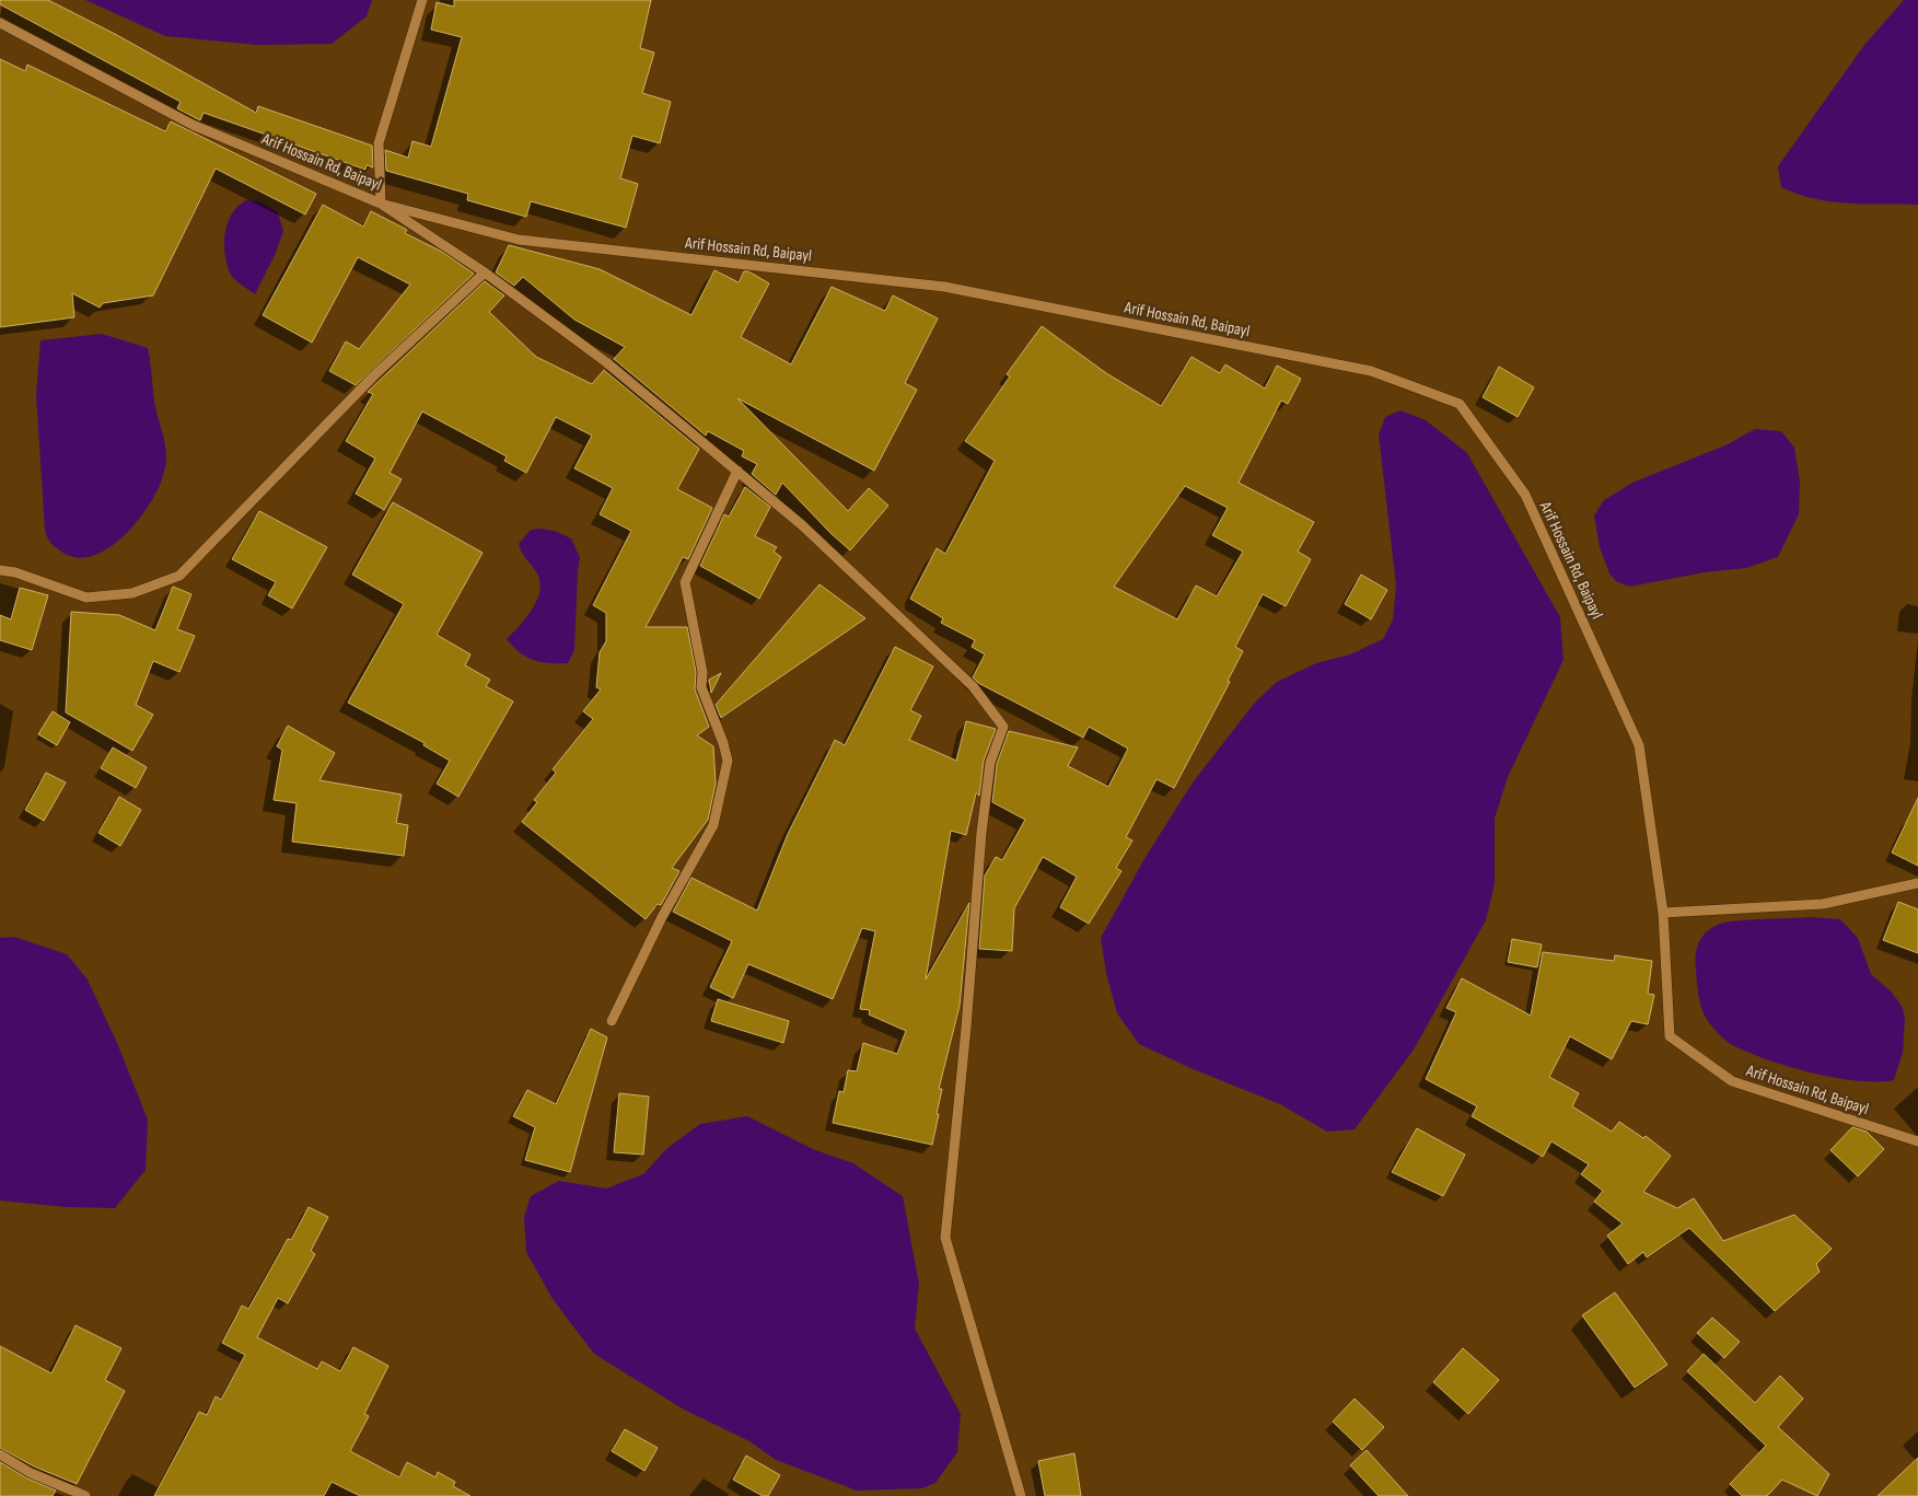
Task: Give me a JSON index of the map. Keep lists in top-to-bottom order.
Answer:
{
  "streets": {
    "street": ["Arif Hossain Rd, Baipayl"]
  }
}
